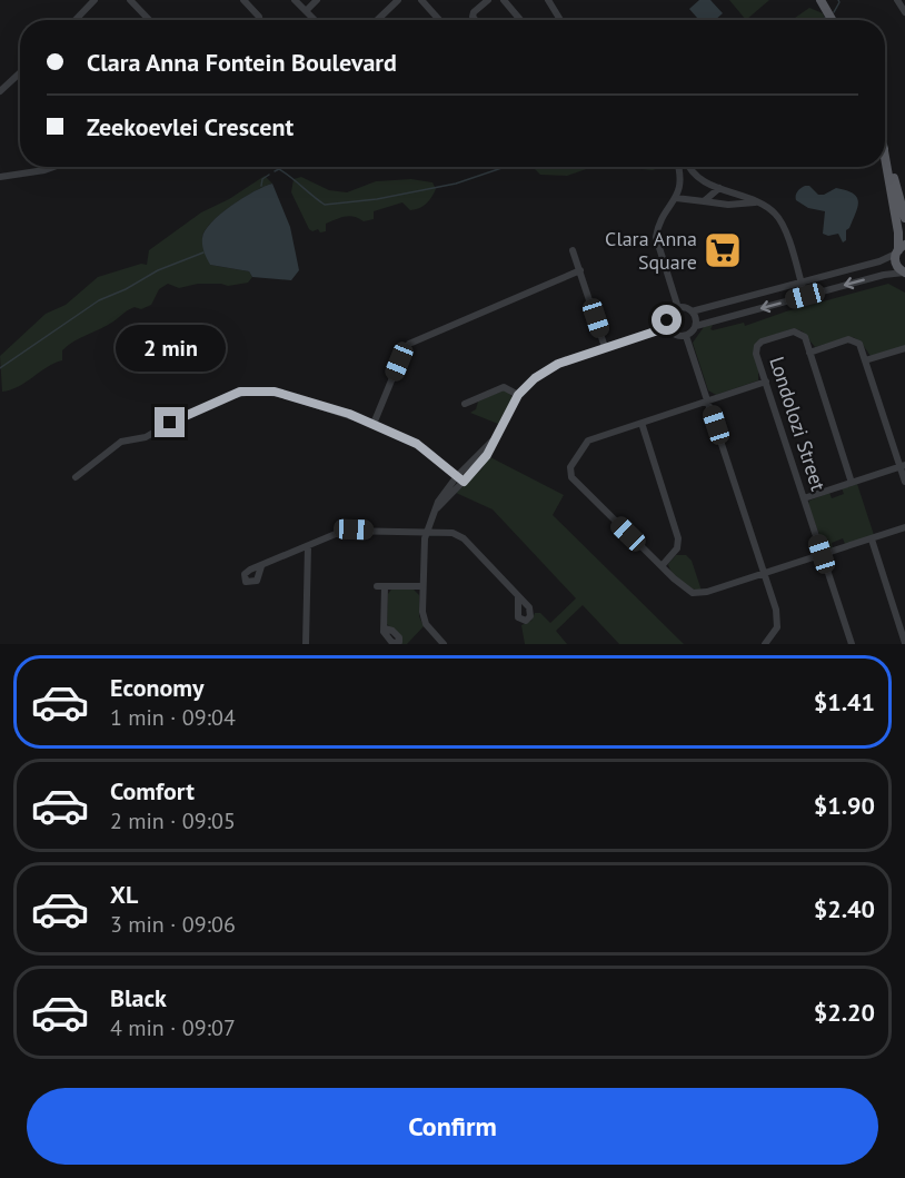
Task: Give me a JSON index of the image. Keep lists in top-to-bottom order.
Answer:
{
  "streets": {
    "street": ["Londolozi Street"]
  },
  "places": {
    "supermarket": ["Clara Anna Square"]
  },
  "page": {
    "banner": ["Clara Anna Fontein Boulevard", "Zeekoevlei Crescent"],
    "bubble": "2 min",
    "list": [
      {
        "name": "Economy",
        "note": "1 min · 09:04",
        "value": "$1.41"
      },
      {
        "name": "Comfort",
        "note": "2 min · 09:05",
        "value": "$1.90"
      },
      {
        "name": "XL",
        "note": "3 min · 09:06",
        "value": "$2.40"
      },
      {
        "name": "Black",
        "note": "4 min · 09:07",
        "value": "$2.20"
      }
    ],
    "buttons": "Confirm"
  }
}
